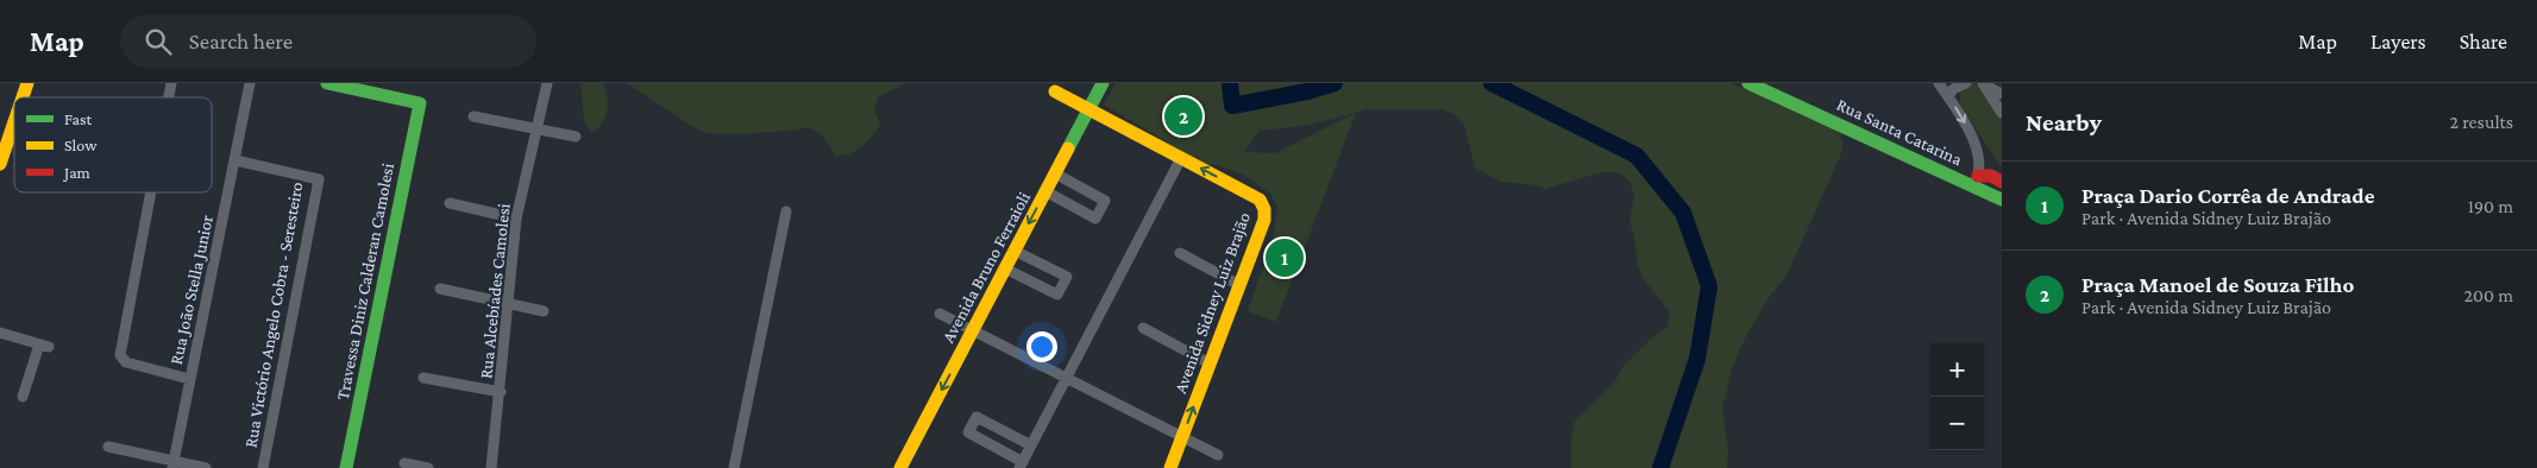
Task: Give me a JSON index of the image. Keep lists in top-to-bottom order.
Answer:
{
  "streets": {
    "street": [
      "Rua Santa Catarina",
      "Avenida Bruno Ferraioli",
      "Travessa Diniz Calderan Camolesi",
      "Rua João Stella Junior",
      "Rua Alcebíades Camolesi",
      "Avenida Sidney Luiz Brajão",
      "Rua Victório Angelo Cobra - Seresteiro"
    ]
  },
  "crossings": [
    ["Avenida Bruno Ferraioli", "Avenida Sidney Luiz Brajão"],
    ["Rua João Stella Junior", "Rua Victório Angelo Cobra - Seresteiro"]
  ],
  "legend": ["Fast", "Slow", "Jam"],
  "page": {
    "header": "Map",
    "search": "Search here",
    "nav": ["Map", "Layers", "Share"],
    "heading": ["Nearby", "2 results"],
    "pins": ["2", "1"],
    "list": [
      {
        "mark": "1",
        "name": "Praça Dario Corrêa de Andrade",
        "note": "Park · Avenida Sidney Luiz Brajão",
        "value": "190 m"
      },
      {
        "mark": "2",
        "name": "Praça Manoel de Souza Filho",
        "note": "Park · Avenida Sidney Luiz Brajão",
        "value": "200 m"
      }
    ],
    "map_buttons": ["+", "−"]
  }
}
